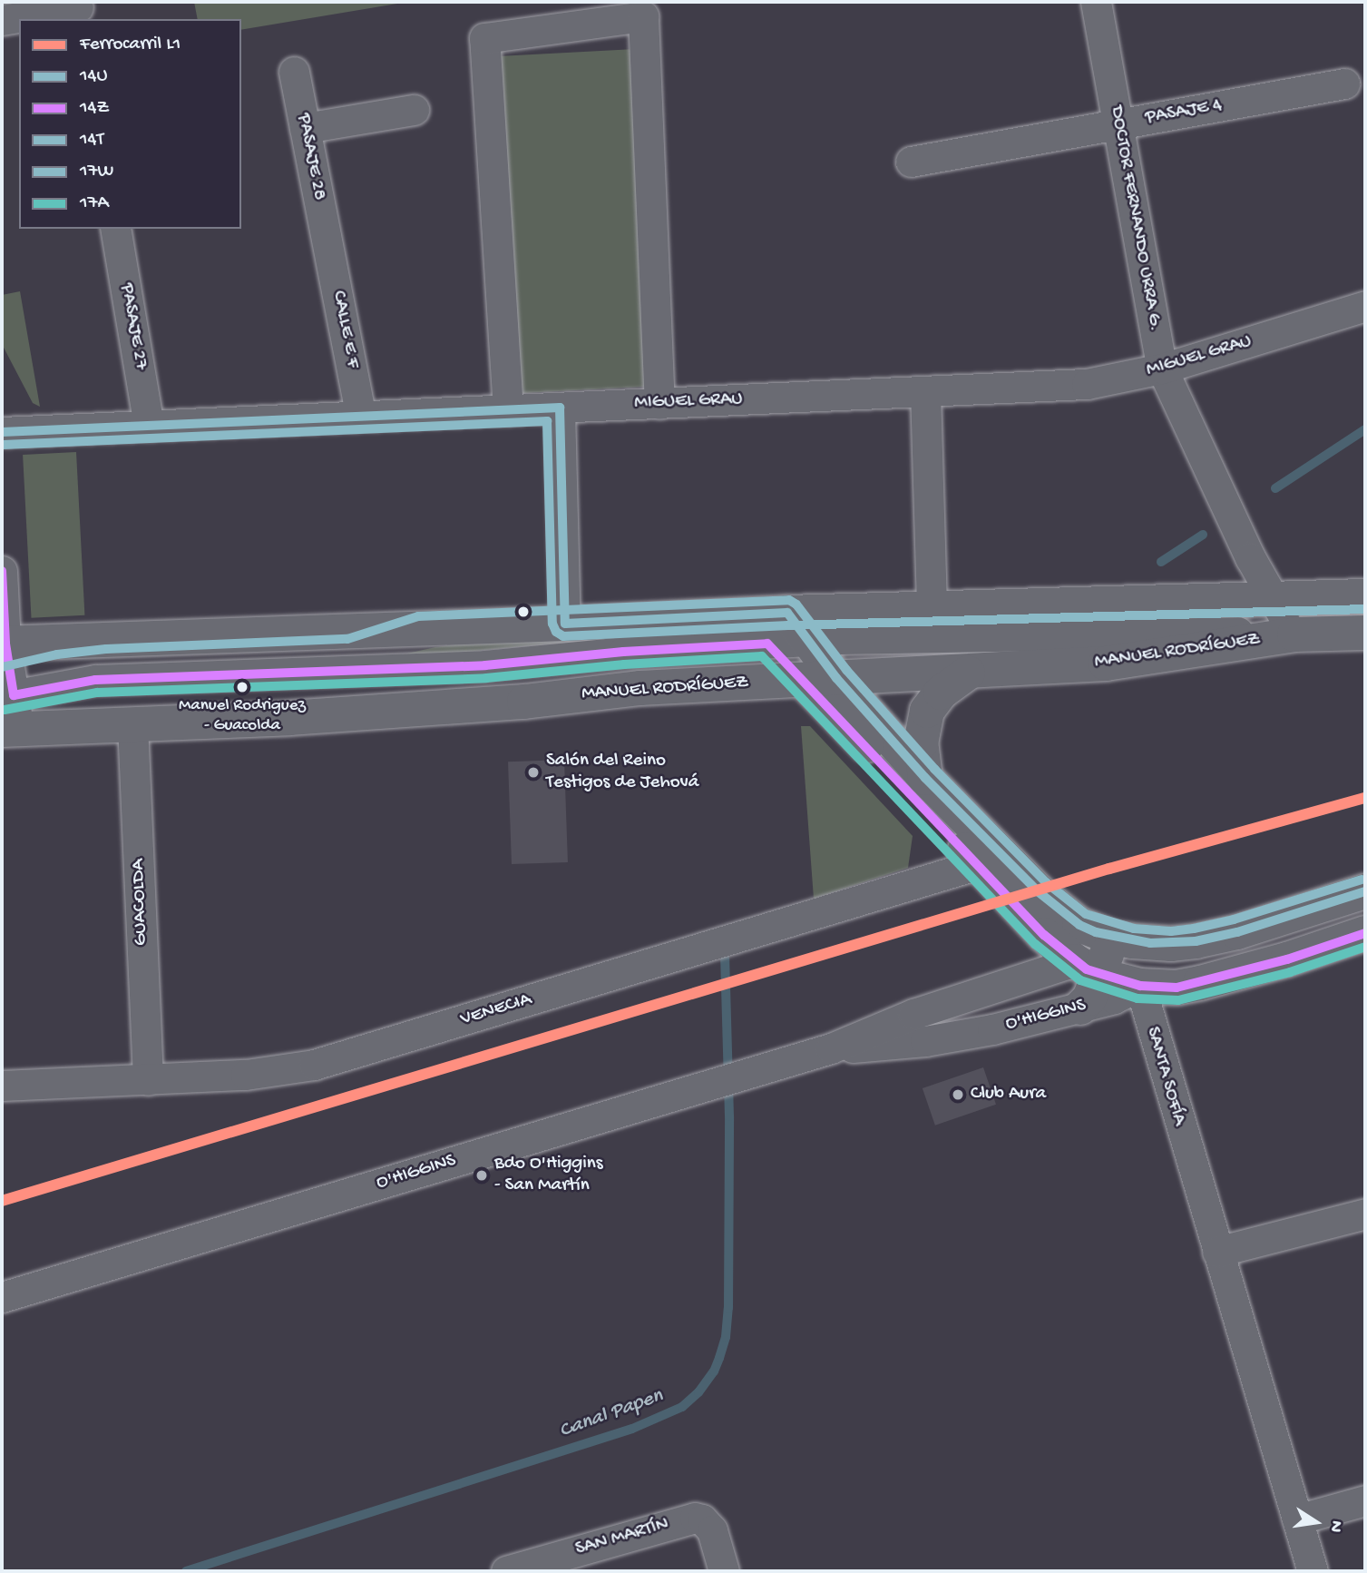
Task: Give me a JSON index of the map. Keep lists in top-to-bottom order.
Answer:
{
  "streets": {
    "main road": ["MANUEL RODRÍGUEZ", "O'HIGGINS"],
    "street": [
      "PASAJE 4",
      "PASAJE 28",
      "DOCTOR FERNANDO URRA G.",
      "PASAJE 27",
      "CALLE E F",
      "MIGUEL GRAU",
      "GUACOLDA",
      "VENECIA",
      "SANTA SOFÍA",
      "SAN MARTÍN"
    ]
  },
  "crossings": [
    ["PASAJE 4", "DOCTOR FERNANDO URRA G."],
    ["PASAJE 28", "CALLE E F"],
    ["DOCTOR FERNANDO URRA G.", "MIGUEL GRAU"],
    ["DOCTOR FERNANDO URRA G.", "MANUEL RODRÍGUEZ"],
    ["PASAJE 27", "MIGUEL GRAU"],
    ["CALLE E F", "MIGUEL GRAU"],
    ["MANUEL RODRÍGUEZ", "GUACOLDA"],
    ["GUACOLDA", "VENECIA"],
    ["O'HIGGINS", "SANTA SOFÍA"]
  ],
  "water": ["Canal Papen"],
  "places": [
    "Manuel Rodriguez - Guacolda",
    "Salón del Reino Testigos de Jehová",
    "Club Aura",
    "Bdo O'Higgins - San Martín"
  ],
  "lines": [
    "transit line 14U",
    "transit line 14T",
    "transit line 14Z",
    "transit line 17W",
    "transit line 17A",
    "rail line L1"
  ],
  "legend": [
    "Ferrocarril L1",
    "14U",
    "14Z",
    "14T",
    "17W",
    "17A"
  ],
  "north": "right"
}
